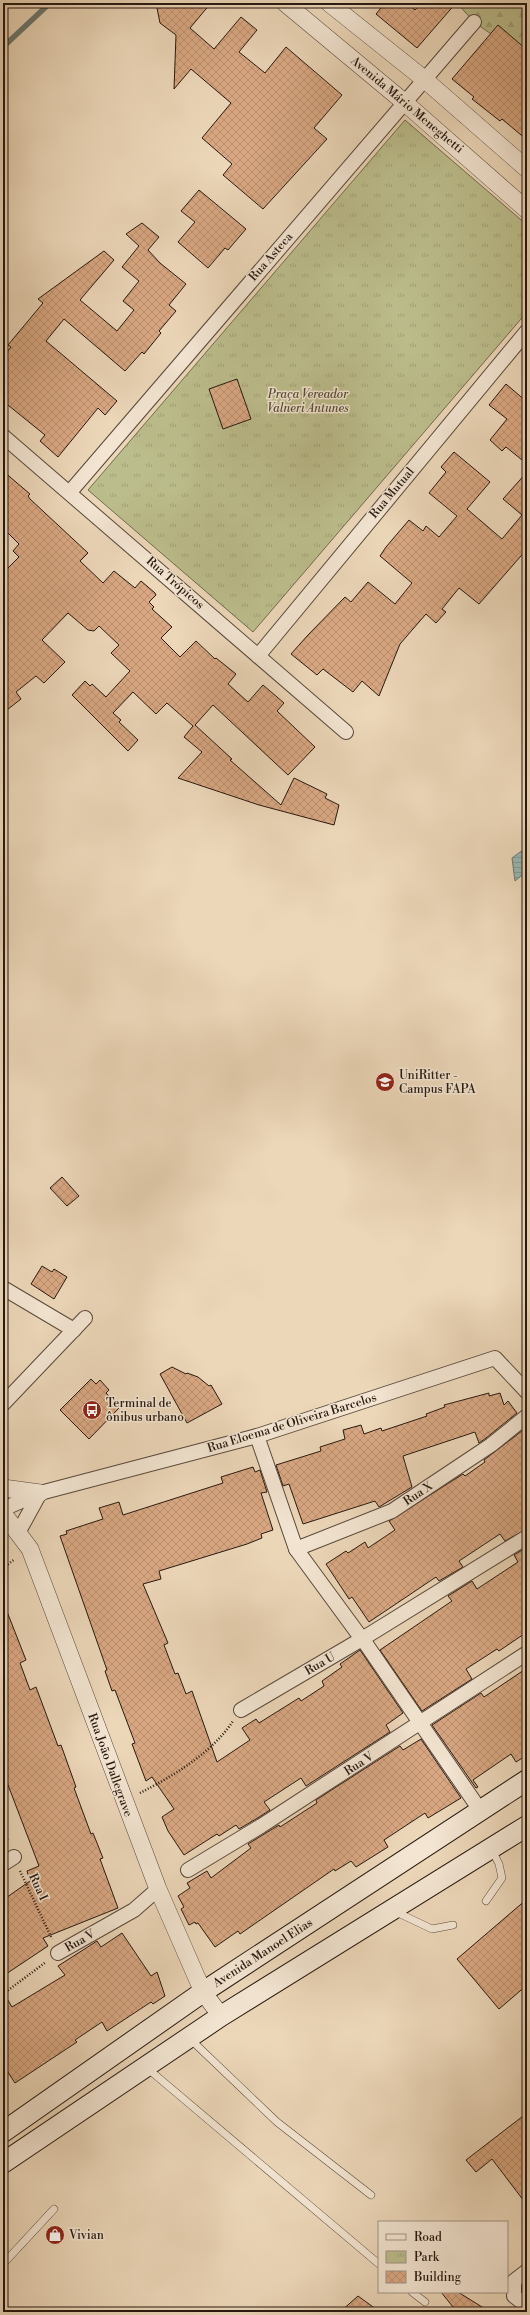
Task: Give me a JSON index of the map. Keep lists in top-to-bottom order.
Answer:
{
  "streets": {
    "main road": ["Avenida Manoel Elias"],
    "street": [
      "Avenida Mário Meneghetti",
      "Rua Asteca",
      "Rua Mutual",
      "Rua Trópicos",
      "Rua Eloema de Oliveira Barcelos",
      "Rua X",
      "Rua U",
      "Rua V",
      "Rua João Dallegrave"
    ],
    "path": ["Rua I"]
  },
  "crossings": [
    ["Avenida Mário Meneghetti", "Rua Asteca"],
    ["Rua Asteca", "Rua Trópicos"],
    ["Rua Mutual", "Rua Trópicos"],
    ["Rua V", "Rua João Dallegrave"],
    ["Rua V", "Rua I"],
    ["Rua João Dallegrave", "Avenida Manoel Elias"]
  ],
  "parks": ["Praça Vereador Valneri Antunes"],
  "places": {
    "school or university": ["UniRitter - Campus FAPA"],
    "bus stop": ["Terminal de ônibus urbano"],
    "shop": ["Vivian"]
  },
  "legend": ["Road", "Park", "Building"]
}
